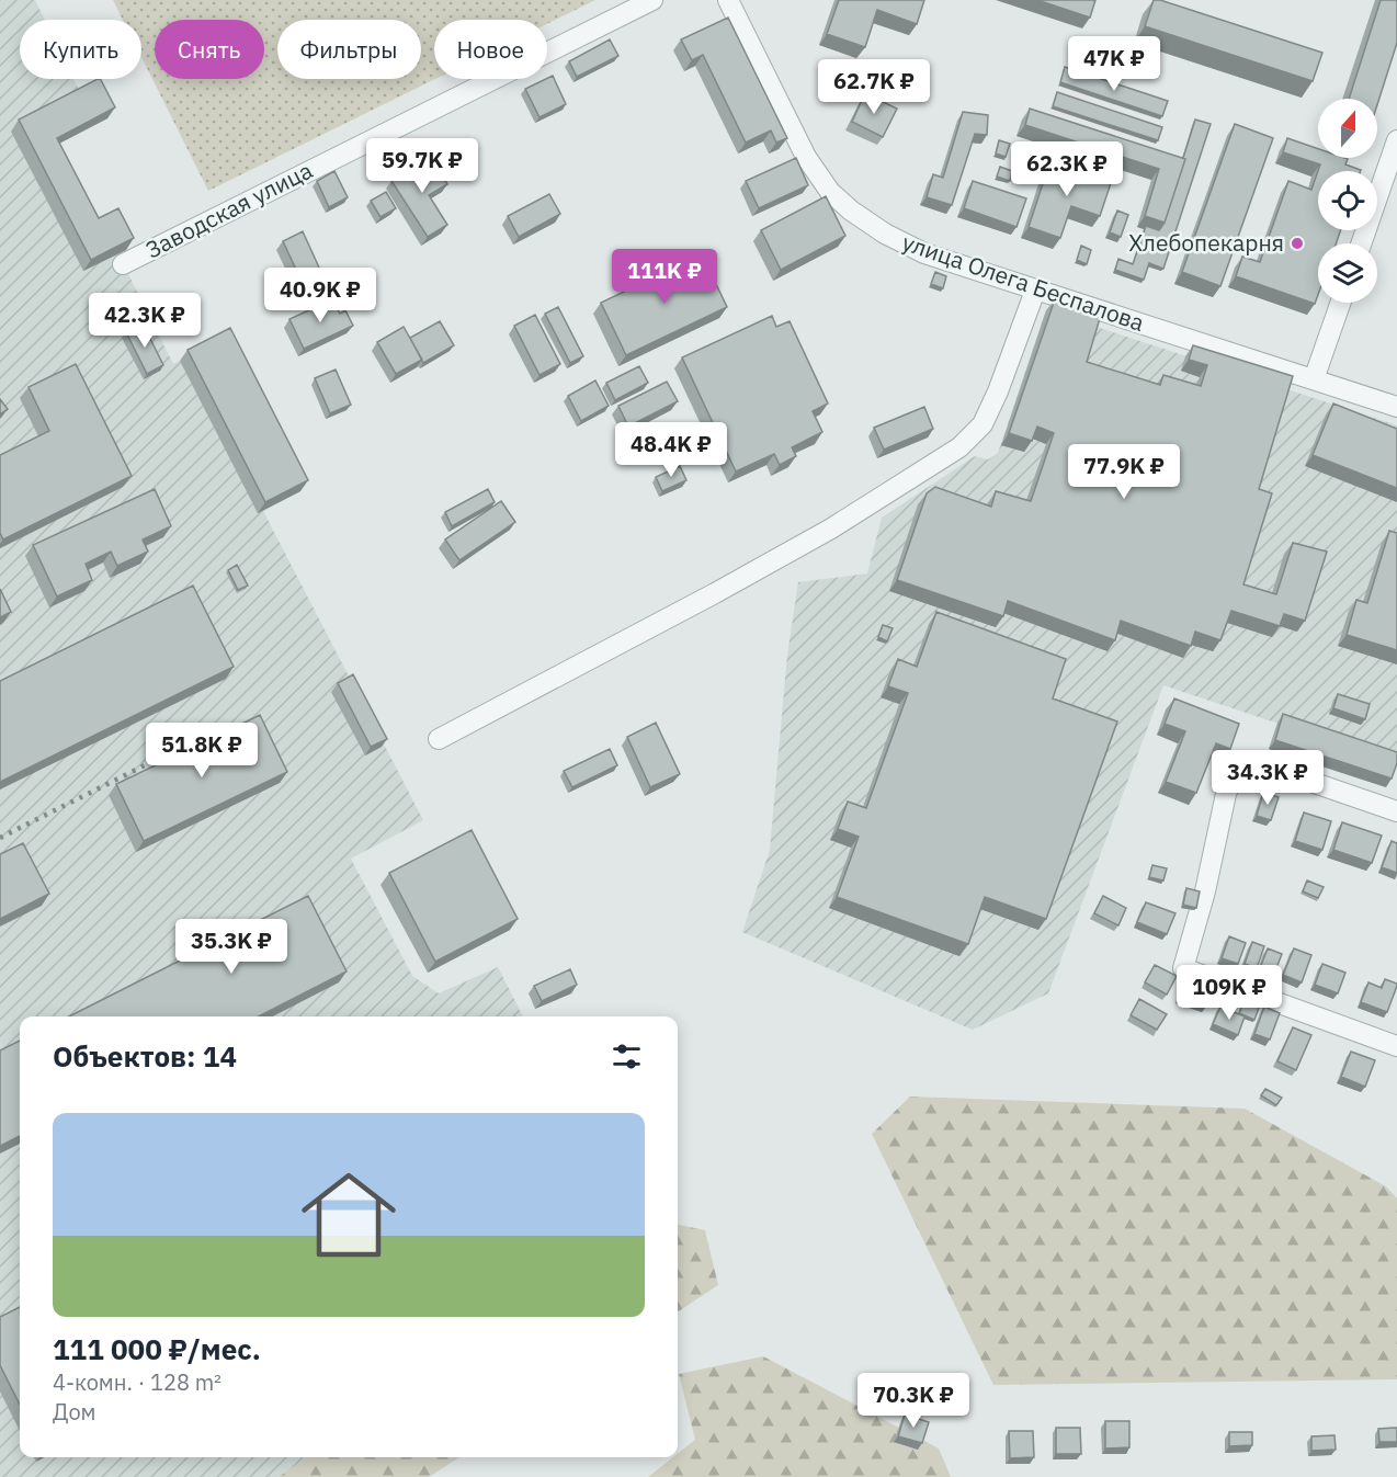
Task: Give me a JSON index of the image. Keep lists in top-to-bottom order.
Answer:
{
  "streets": {
    "street": ["Заводская улица", "улица Олега Беспалова"]
  },
  "places": ["Хлебопекарня"],
  "north": "top",
  "page": {
    "chip": [
      "Купить",
      "Снять",
      "Фильтры",
      "Новое"
    ],
    "price": [
      "47K ₽",
      "62.7K ₽",
      "59.7K ₽",
      "62.3K ₽",
      "111K ₽",
      "40.9K ₽",
      "42.3K ₽",
      "48.4K ₽",
      "77.9K ₽",
      "51.8K ₽",
      "34.3K ₽",
      "35.3K ₽",
      "109K ₽",
      "70.3K ₽"
    ],
    "heading": "Объектов: 14",
    "list": [
      {
        "name": "111 000 ₽/мес.",
        "note": "4-комн. · 128 m² · Дом"
      }
    ]
  }
}
